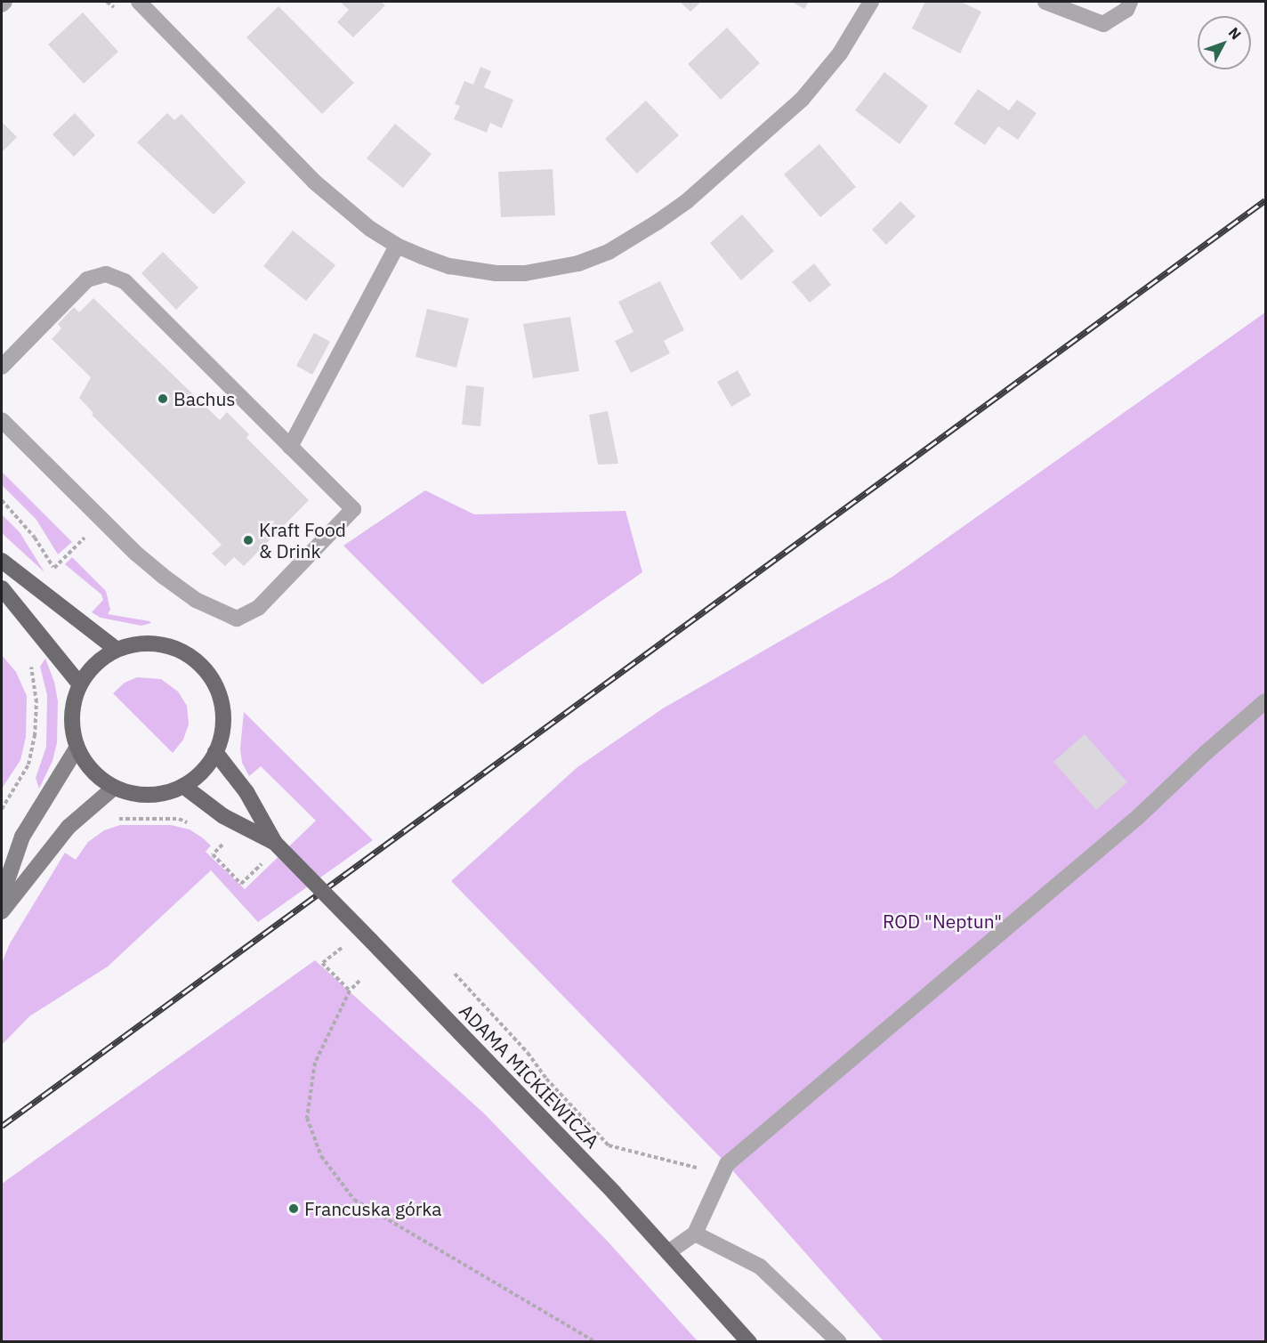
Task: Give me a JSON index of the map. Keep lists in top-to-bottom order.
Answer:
{
  "streets": {
    "main road": ["ADAMA MICKIEWICZA"]
  },
  "parks": ["ROD \"Neptun\""],
  "places": ["Bachus", "Kraft Food & Drink", "Francuska górka"],
  "north": "top right"
}
